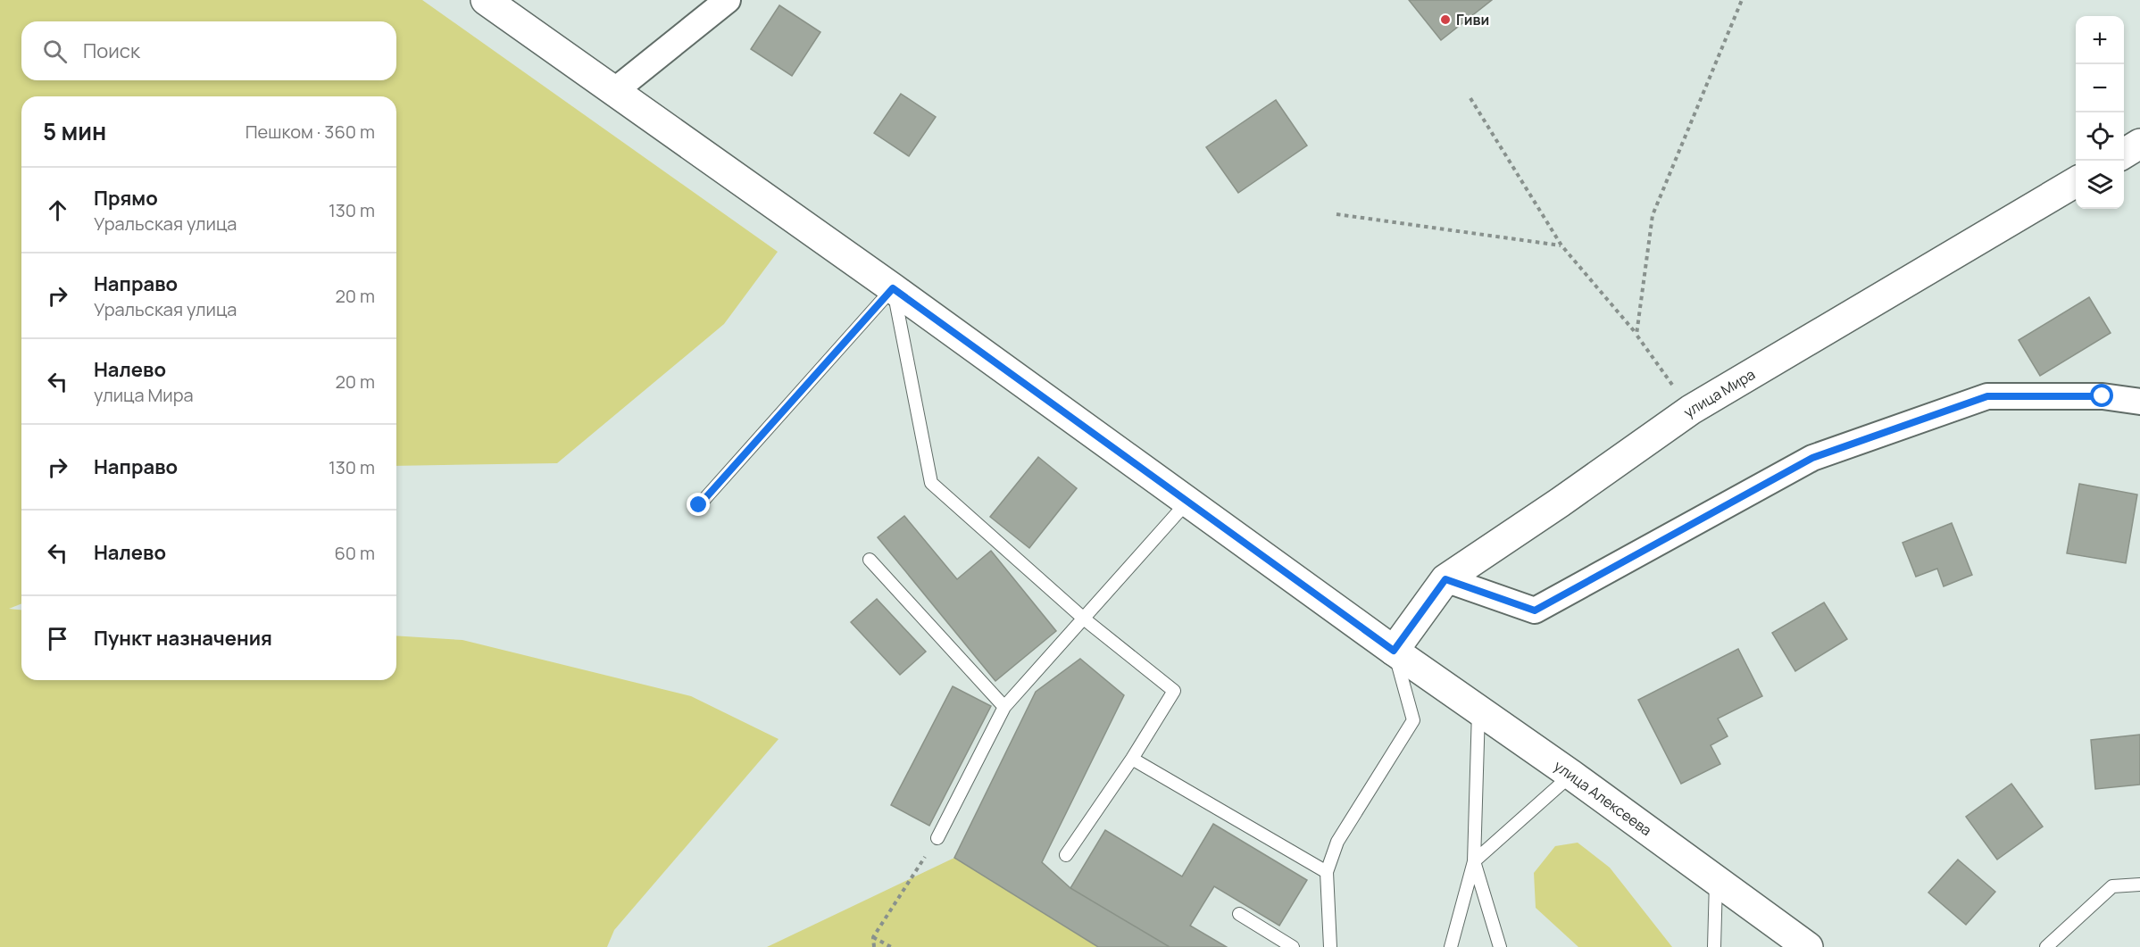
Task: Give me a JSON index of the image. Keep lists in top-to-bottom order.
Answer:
{
  "streets": {
    "main road": ["улица Мира", "улица Алексеева"]
  },
  "crossings": [
    ["улица Мира", "улица Алексеева"]
  ],
  "places": ["Гиви"],
  "page": {
    "map_buttons": ["+", "−"],
    "search": "Поиск",
    "heading": ["5 мин", "Пешком · 360 m"],
    "list": [
      ["Прямо", "Уральская улица", "130 m"],
      ["Направо", "Уральская улица", "20 m"],
      ["Налево", "улица Мира", "20 m"],
      ["Направо", "130 m"],
      ["Налево", "60 m"],
      "Пункт назначения"
    ]
  }
}
